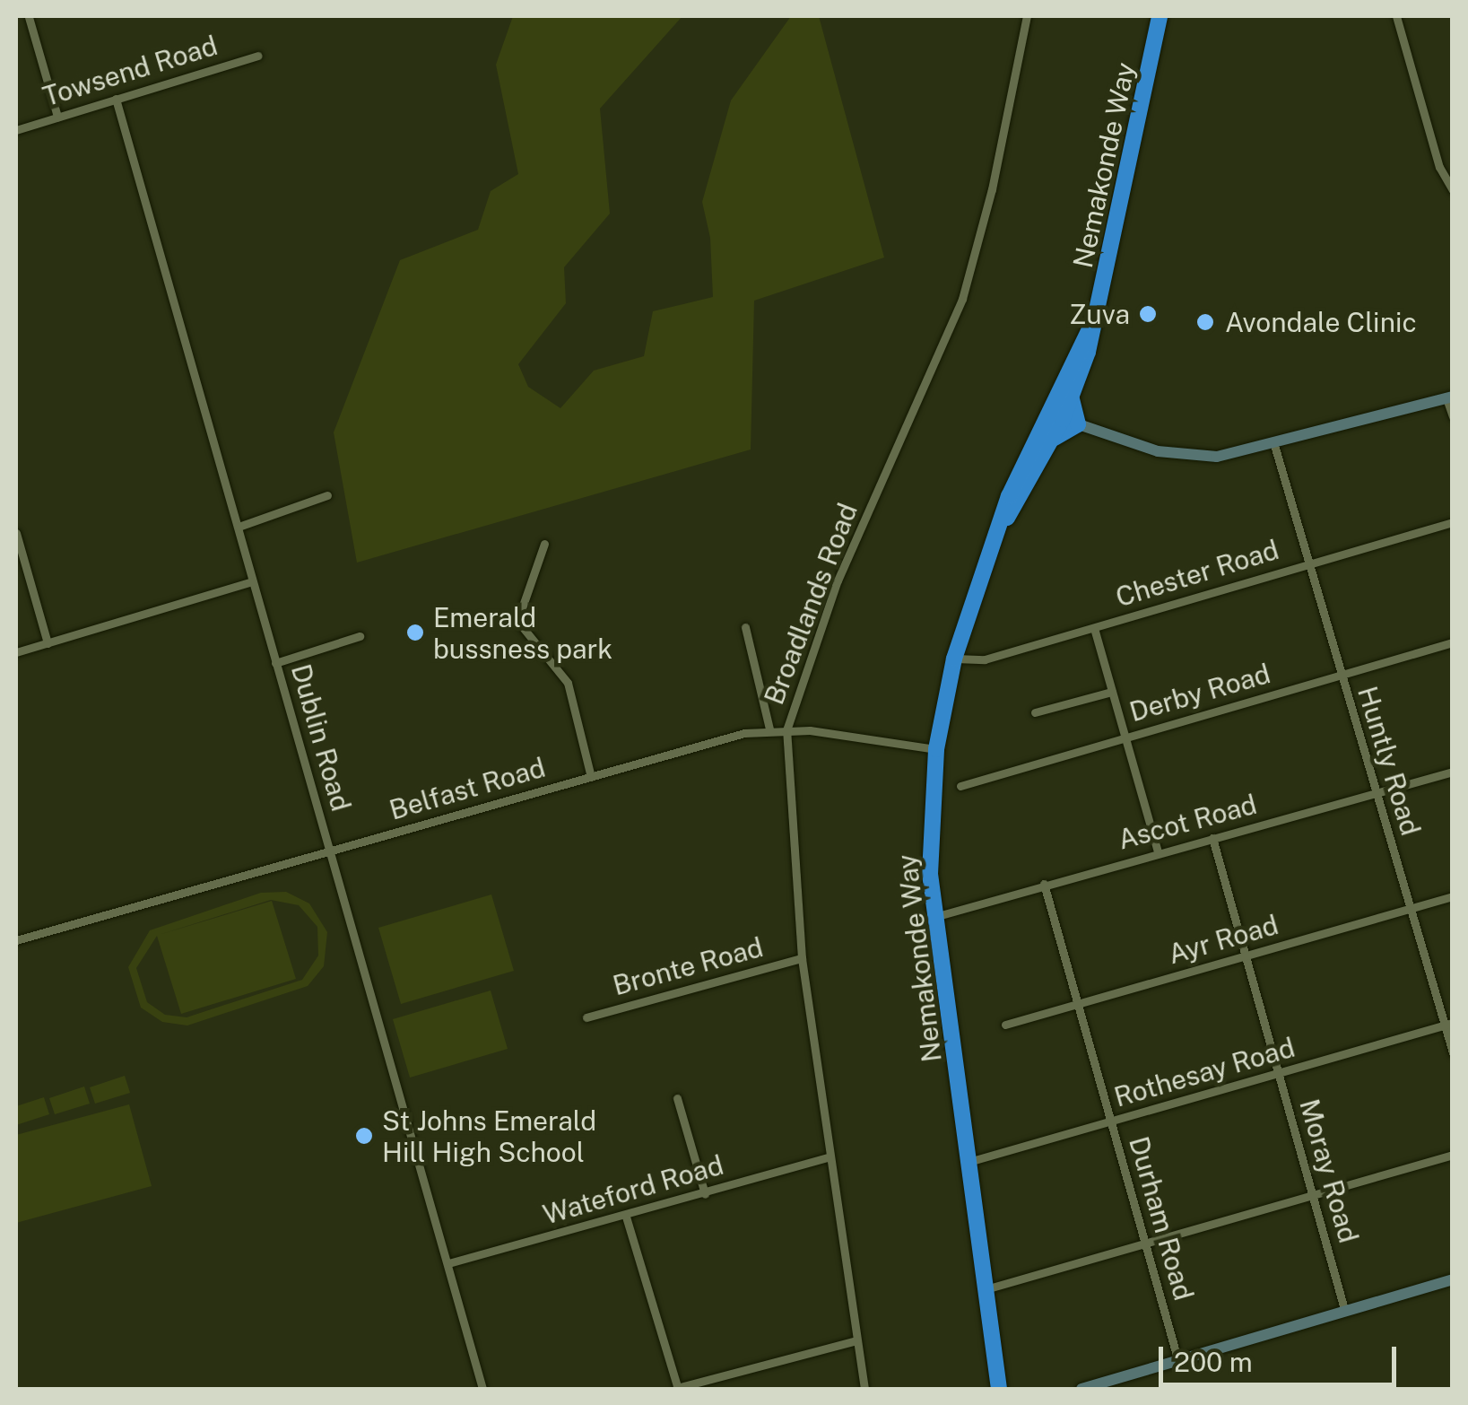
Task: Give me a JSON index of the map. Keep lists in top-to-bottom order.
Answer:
{
  "streets": {
    "highway": ["Nemakonde Way"],
    "street": [
      "Towsend Road",
      "Chester Road",
      "Broadlands Road",
      "Derby Road",
      "Dublin Road",
      "Huntly Road",
      "Belfast Road",
      "Ascot Road",
      "Ayr Road",
      "Bronte Road",
      "Rothesay Road",
      "Moray Road",
      "Wateford Road",
      "Durham Road"
    ]
  },
  "crossings": [
    ["Towsend Road", "Dublin Road"],
    ["Nemakonde Way", "Chester Road"],
    ["Nemakonde Way", "Belfast Road"],
    ["Nemakonde Way", "Ascot Road"],
    ["Nemakonde Way", "Rothesay Road"],
    ["Chester Road", "Huntly Road"],
    ["Broadlands Road", "Belfast Road"],
    ["Broadlands Road", "Bronte Road"],
    ["Broadlands Road", "Wateford Road"],
    ["Derby Road", "Huntly Road"],
    ["Dublin Road", "Belfast Road"],
    ["Dublin Road", "Wateford Road"],
    ["Huntly Road", "Ascot Road"],
    ["Huntly Road", "Ayr Road"],
    ["Huntly Road", "Rothesay Road"],
    ["Ascot Road", "Moray Road"],
    ["Ascot Road", "Durham Road"],
    ["Ayr Road", "Moray Road"],
    ["Ayr Road", "Durham Road"],
    ["Rothesay Road", "Moray Road"],
    ["Rothesay Road", "Durham Road"]
  ],
  "places": [
    "Zuva",
    "Avondale Clinic",
    "Emerald bussness park",
    "St Johns Emerald Hill High School"
  ],
  "scale_bar": "200 m"
}
